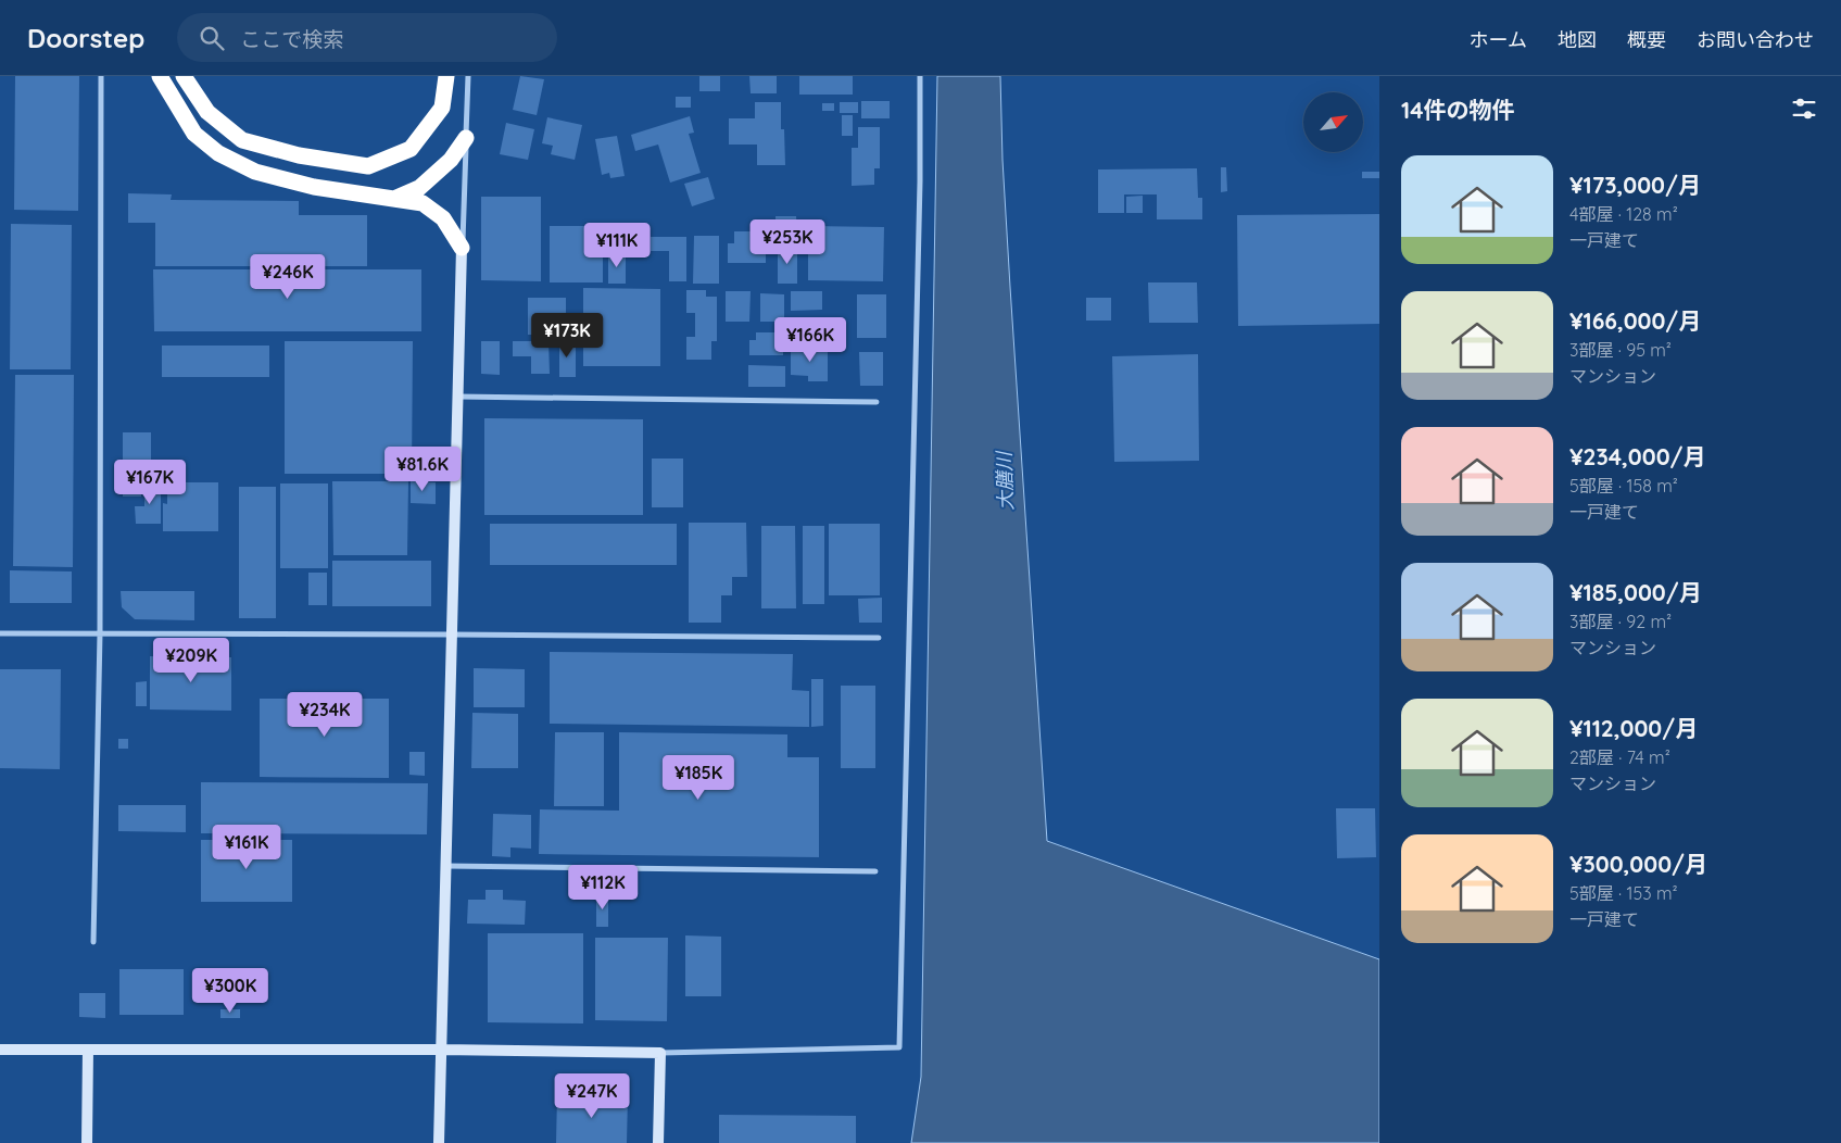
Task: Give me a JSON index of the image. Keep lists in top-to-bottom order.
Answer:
{
  "water": ["大膳川"],
  "north": "top right",
  "page": {
    "header": "Doorstep",
    "search": "ここで検索",
    "nav": [
      "ホーム",
      "地図",
      "概要",
      "お問い合わせ"
    ],
    "heading": "14件の物件",
    "list": [
      {
        "name": "¥173,000/月",
        "note": "4部屋 · 128 m² · 一戸建て"
      },
      {
        "name": "¥166,000/月",
        "note": "3部屋 · 95 m² · マンション"
      },
      {
        "name": "¥234,000/月",
        "note": "5部屋 · 158 m² · 一戸建て"
      },
      {
        "name": "¥185,000/月",
        "note": "3部屋 · 92 m² · マンション"
      },
      {
        "name": "¥112,000/月",
        "note": "2部屋 · 74 m² · マンション"
      },
      {
        "name": "¥300,000/月",
        "note": "5部屋 · 153 m² · 一戸建て"
      }
    ],
    "price": [
      "¥253K",
      "¥111K",
      "¥246K",
      "¥173K",
      "¥166K",
      "¥81.6K",
      "¥167K",
      "¥209K",
      "¥234K",
      "¥185K",
      "¥161K",
      "¥112K",
      "¥300K",
      "¥247K"
    ]
  }
}
